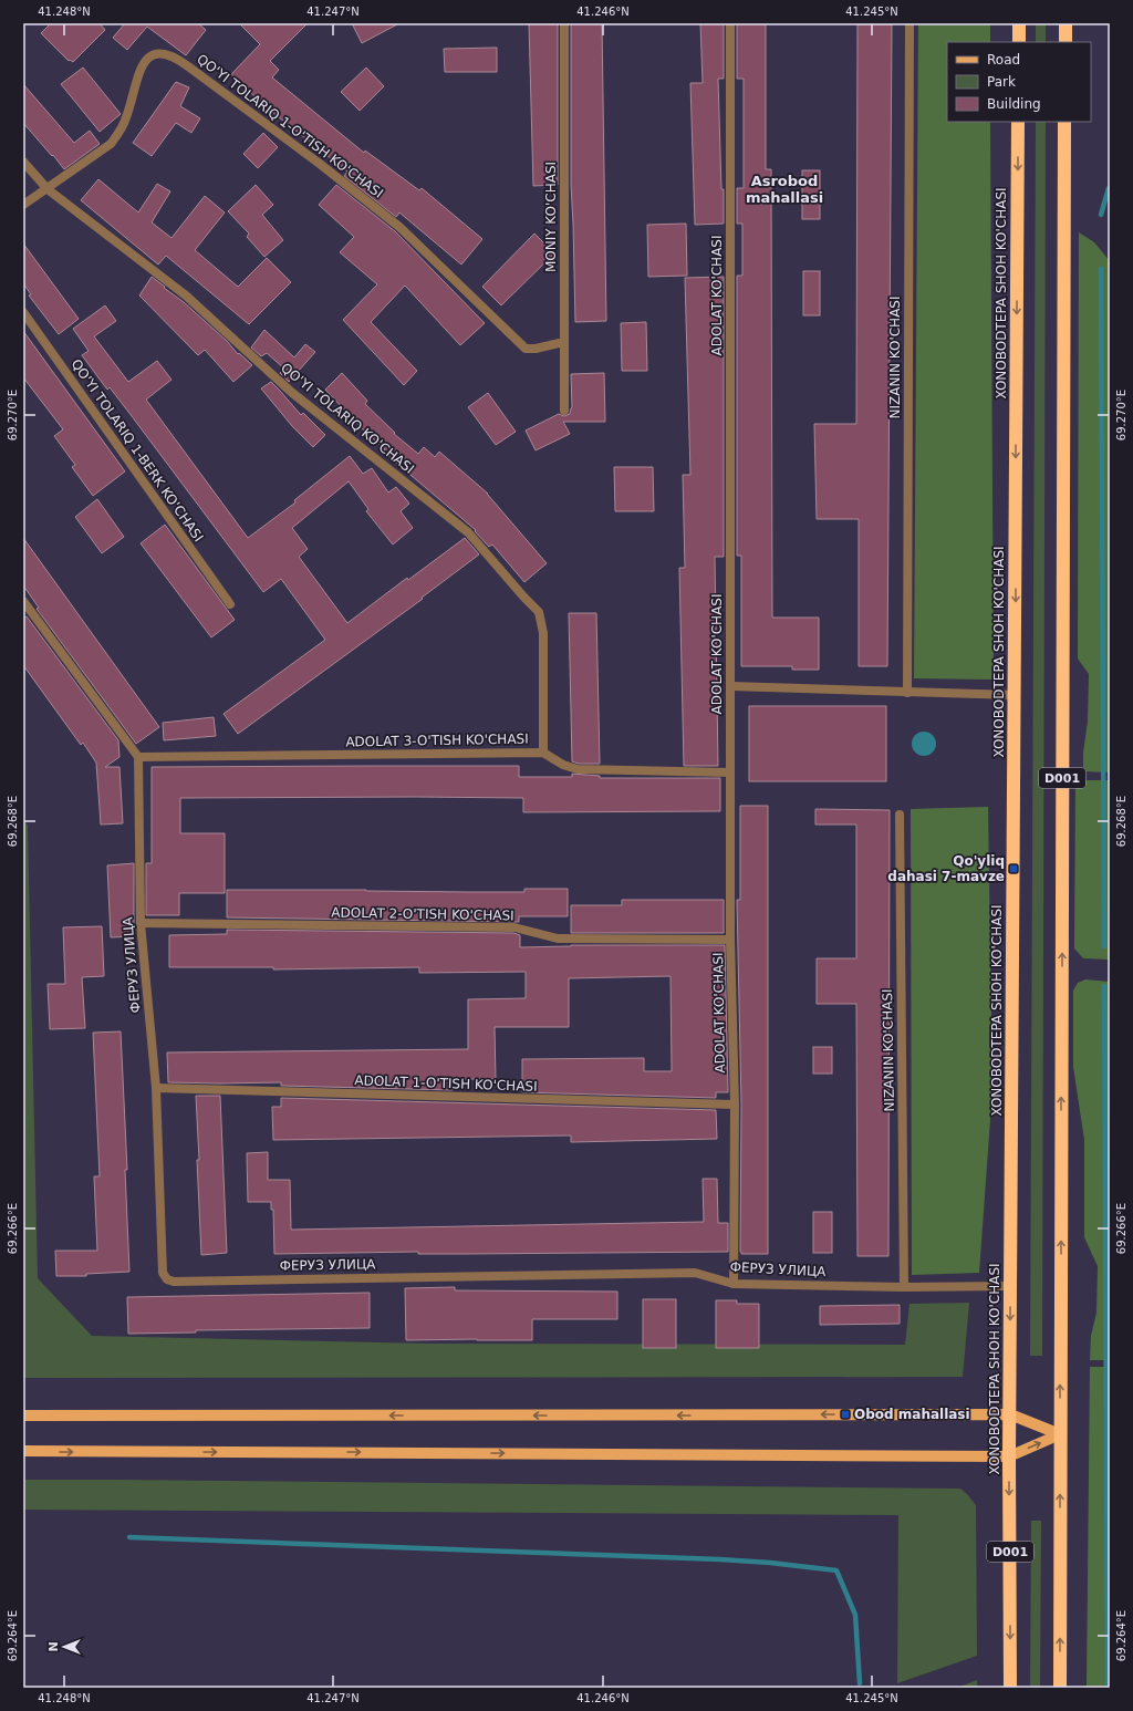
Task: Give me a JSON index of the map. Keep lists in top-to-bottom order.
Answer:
{
  "streets": {
    "highway": ["XONOBODTEPA SHOH KO'CHASI", "D001"],
    "street": [
      "QO'YI TOLARIQ 1-O'TISH KO'CHASI",
      "MONIY KO'CHASI",
      "ADOLAT KO'CHASI",
      "NIZANIN KO'CHASI",
      "QO'YI TOLARIQ KO'CHASI",
      "QO'YI TOLARIQ 1-BERK KO'CHASI",
      "ADOLAT 3-O'TISH KO'CHASI",
      "ADOLAT 2-O'TISH KO'CHASI",
      "ФЕРУЗ УЛИЦА",
      "ADOLAT 1-O'TISH KO'CHASI"
    ]
  },
  "crossings": [
    ["QO'YI TOLARIQ 1-O'TISH KO'CHASI", "MONIY KO'CHASI"],
    ["QO'YI TOLARIQ 1-O'TISH KO'CHASI", "QO'YI TOLARIQ KO'CHASI"],
    ["XONOBODTEPA SHOH KO'CHASI", "ФЕРУЗ УЛИЦА"],
    ["ADOLAT KO'CHASI", "ADOLAT 3-O'TISH KO'CHASI"],
    ["ADOLAT KO'CHASI", "ADOLAT 2-O'TISH KO'CHASI"],
    ["ADOLAT KO'CHASI", "ФЕРУЗ УЛИЦА"],
    ["ADOLAT KO'CHASI", "ADOLAT 1-O'TISH KO'CHASI"],
    ["NIZANIN KO'CHASI", "ФЕРУЗ УЛИЦА"],
    ["QO'YI TOLARIQ KO'CHASI", "ADOLAT 3-O'TISH KO'CHASI"],
    ["ADOLAT 3-O'TISH KO'CHASI", "ФЕРУЗ УЛИЦА"],
    ["ADOLAT 2-O'TISH KO'CHASI", "ФЕРУЗ УЛИЦА"],
    ["ФЕРУЗ УЛИЦА", "ADOLAT 1-O'TISH KO'CHASI"]
  ],
  "districts": ["Asrobod mahallasi"],
  "places": {
    "transit": ["Qo'yliq dahasi 7-mavze", "Obod mahallasi"]
  },
  "legend": ["Road", "Park", "Building"],
  "north": "left",
  "coordinates": [
    "41.248°N",
    "41.247°N",
    "41.246°N",
    "41.245°N",
    "69.270°E",
    "69.268°E",
    "69.266°E",
    "69.264°E"
  ]
}
